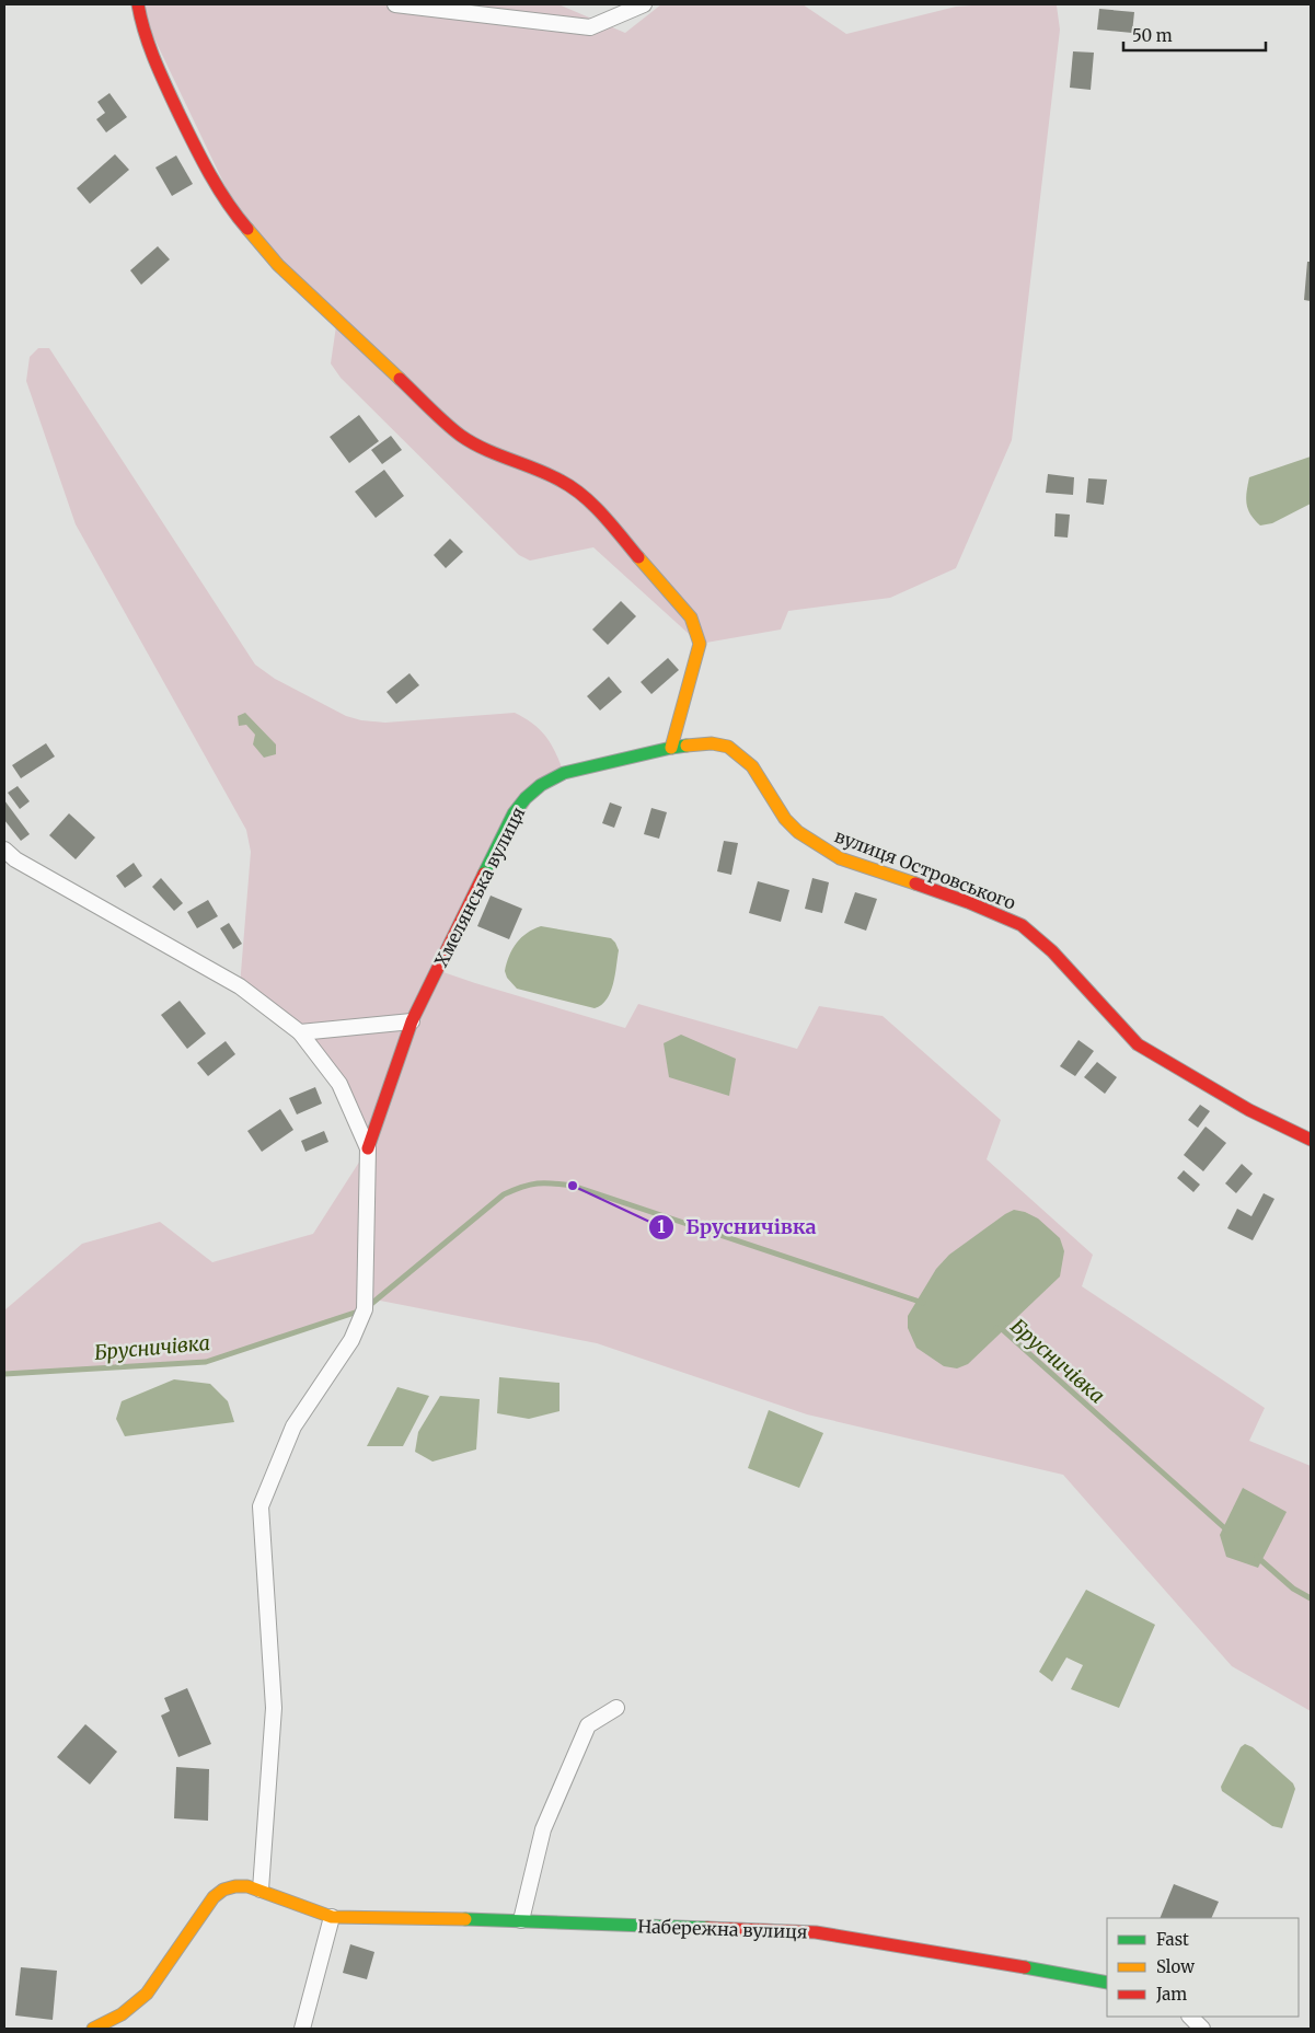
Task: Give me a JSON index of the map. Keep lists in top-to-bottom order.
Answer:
{
  "streets": {
    "street": ["вулиця Островського", "Хмелянська вулиця", "Набережна вулиця"]
  },
  "crossings": [
    ["вулиця Островського", "Хмелянська вулиця"]
  ],
  "water": ["Брусничівка"],
  "places": ["Брусничівка"],
  "legend": ["Fast", "Slow", "Jam"],
  "scale_bar": "50 m"
}
